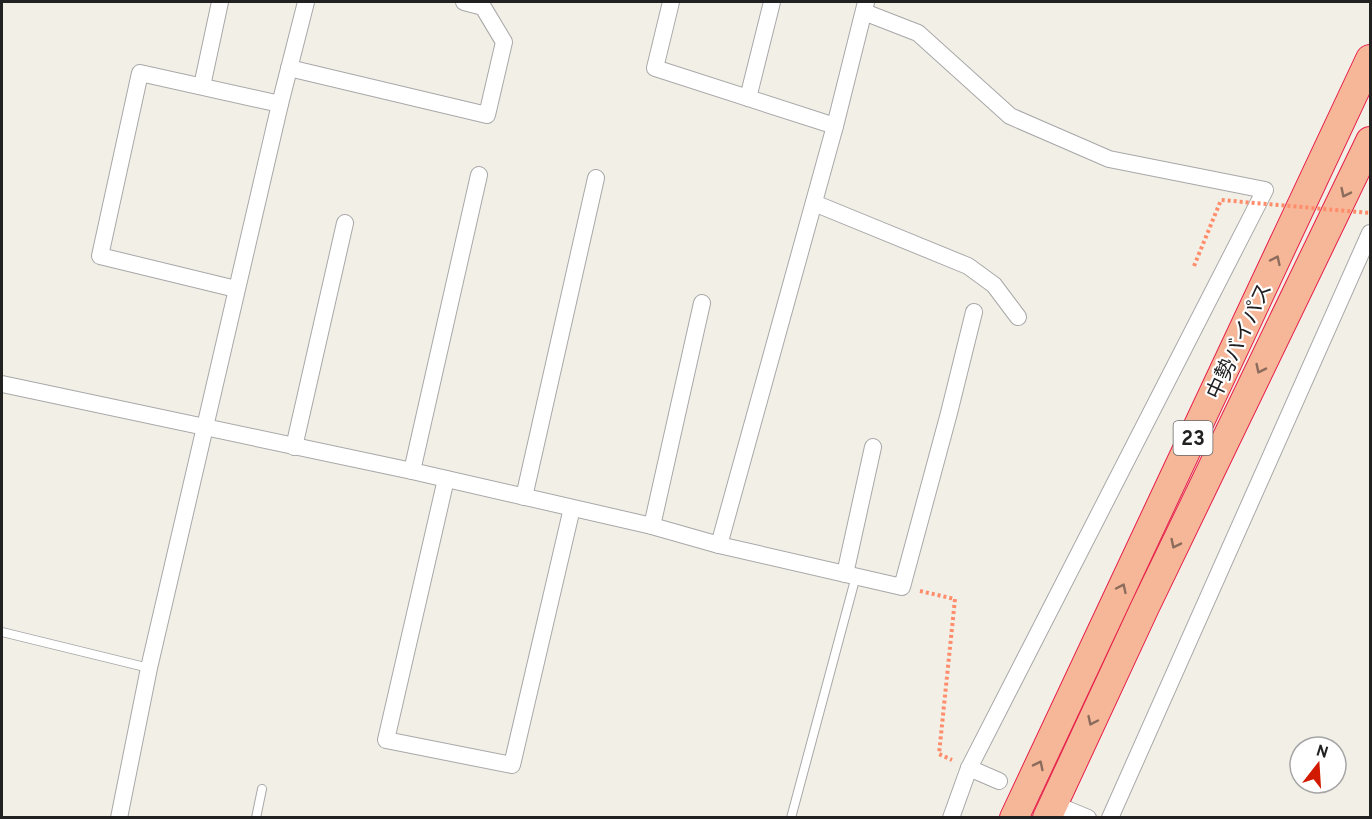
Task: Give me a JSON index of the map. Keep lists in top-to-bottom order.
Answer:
{
  "streets": {
    "highway": ["中勢バイパス", "23"]
  },
  "north": "top"
}
